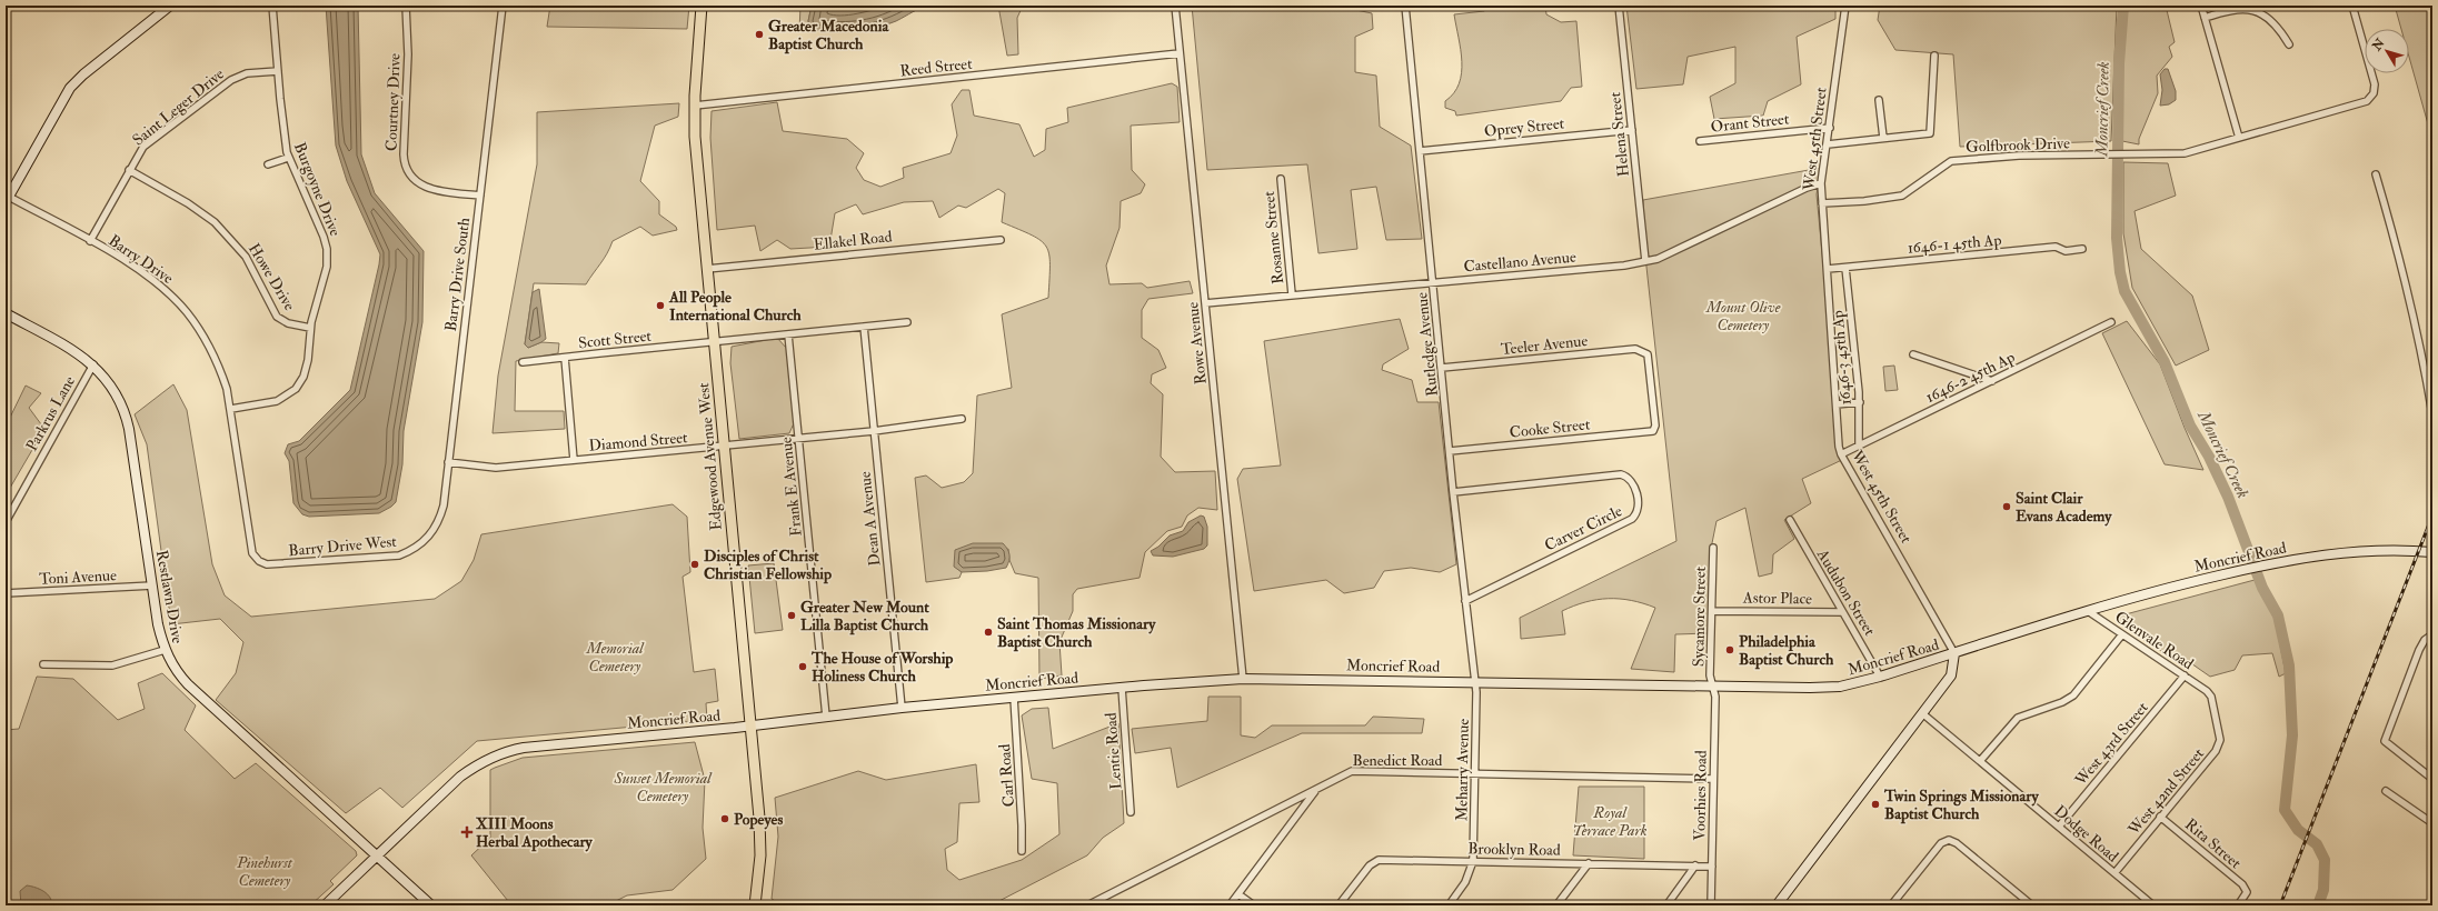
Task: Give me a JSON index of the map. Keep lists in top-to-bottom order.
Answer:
{
  "streets": {
    "main road": ["Edgewood Avenue West", "Moncrief Road", "Restlawn Drive"],
    "street": [
      "Reed Street",
      "Courtney Drive",
      "Saint Leger Drive",
      "Orant Street",
      "Oprey Street",
      "Helena Street",
      "West 45th Street",
      "Golfbrook Drive",
      "Burgoyne Drive",
      "Rosanne Street",
      "Ellakel Road",
      "1646-1 45th Ap",
      "Barry Drive",
      "Castellano Avenue",
      "Barry Drive South",
      "Howe Drive",
      "Scott Street",
      "Rowe Avenue",
      "Rutledge Avenue",
      "Teeler Avenue",
      "1646-3 45th Ap",
      "1646-2 45th Ap",
      "Parkrus Lane",
      "Cooke Street",
      "Diamond Street",
      "Frank E Avenue",
      "Dean A Avenue",
      "Carver Circle",
      "Barry Drive West",
      "Toni Avenue",
      "Audubon Street",
      "Astor Place",
      "Sycamore Street",
      "Glenvale Road",
      "West 43rd Street",
      "Lentie Road",
      "Benedict Road",
      "Meharry Avenue",
      "Carl Road",
      "West 42nd Street",
      "Voorhies Road",
      "Dodge Road",
      "Rita Street",
      "Brooklyn Road"
    ]
  },
  "crossings": [
    ["Reed Street", "Rowe Avenue"],
    ["Reed Street", "Edgewood Avenue West"],
    ["Courtney Drive", "Barry Drive South"],
    ["Saint Leger Drive", "Burgoyne Drive"],
    ["Saint Leger Drive", "Barry Drive"],
    ["Saint Leger Drive", "Howe Drive"],
    ["Orant Street", "West 45th Street"],
    ["Oprey Street", "Helena Street"],
    ["Oprey Street", "Rutledge Avenue"],
    ["Helena Street", "Castellano Avenue"],
    ["West 45th Street", "Golfbrook Drive"],
    ["West 45th Street", "1646-1 45th Ap"],
    ["West 45th Street", "Castellano Avenue"],
    ["West 45th Street", "1646-2 45th Ap"],
    ["West 45th Street", "Moncrief Road"],
    ["Burgoyne Drive", "Barry Drive"],
    ["Burgoyne Drive", "Howe Drive"],
    ["Rosanne Street", "Castellano Avenue"],
    ["Ellakel Road", "Edgewood Avenue West"],
    ["1646-1 45th Ap", "1646-3 45th Ap"],
    ["Barry Drive", "Barry Drive West"],
    ["Castellano Avenue", "Rowe Avenue"],
    ["Castellano Avenue", "Rutledge Avenue"],
    ["Barry Drive South", "Diamond Street"],
    ["Barry Drive South", "Barry Drive West"],
    ["Scott Street", "Edgewood Avenue West"],
    ["Scott Street", "Frank E Avenue"],
    ["Scott Street", "Dean A Avenue"],
    ["Rowe Avenue", "Moncrief Road"],
    ["Rutledge Avenue", "Teeler Avenue"],
    ["Rutledge Avenue", "Cooke Street"],
    ["Rutledge Avenue", "Carver Circle"],
    ["Rutledge Avenue", "Moncrief Road"],
    ["Rutledge Avenue", "Meharry Avenue"],
    ["Teeler Avenue", "Cooke Street"],
    ["1646-3 45th Ap", "1646-2 45th Ap"],
    ["Parkrus Lane", "Restlawn Drive"],
    ["Diamond Street", "Edgewood Avenue West"],
    ["Diamond Street", "Frank E Avenue"],
    ["Diamond Street", "Dean A Avenue"],
    ["Edgewood Avenue West", "Moncrief Road"],
    ["Frank E Avenue", "Moncrief Road"],
    ["Dean A Avenue", "Moncrief Road"],
    ["Moncrief Road", "Audubon Street"],
    ["Moncrief Road", "Restlawn Drive"],
    ["Moncrief Road", "Sycamore Street"],
    ["Moncrief Road", "Glenvale Road"],
    ["Moncrief Road", "Lentie Road"],
    ["Moncrief Road", "Meharry Avenue"],
    ["Moncrief Road", "Carl Road"],
    ["Moncrief Road", "Voorhies Road"],
    ["Toni Avenue", "Restlawn Drive"],
    ["Audubon Street", "Astor Place"],
    ["Astor Place", "Sycamore Street"],
    ["Sycamore Street", "Voorhies Road"],
    ["Glenvale Road", "West 43rd Street"],
    ["Glenvale Road", "West 42nd Street"],
    ["West 43rd Street", "Dodge Road"],
    ["Benedict Road", "Meharry Avenue"],
    ["Benedict Road", "Voorhies Road"],
    ["Meharry Avenue", "Brooklyn Road"],
    ["West 42nd Street", "Dodge Road"],
    ["West 42nd Street", "Rita Street"],
    ["Voorhies Road", "Brooklyn Road"]
  ],
  "water": ["Moncrief Creek"],
  "parks": [
    "Mount Olive Cemetery",
    "Memorial Cemetery",
    "Sunset Memorial Cemetery",
    "Royal Terrace Park",
    "Pinehurst Cemetery"
  ],
  "places": {
    "other": [
      "Greater Macedonia Baptist Church",
      "All People International Church",
      "Saint Clair Evans Academy",
      "Disciples of Christ Christian Fellowship",
      "Greater New Mount Lilla Baptist Church",
      "Saint Thomas Missionary Baptist Church",
      "Philadelphia Baptist Church",
      "The House of Worship Holiness Church",
      "Twin Springs Missionary Baptist Church",
      "Popeyes"
    ],
    "health": ["XIII Moons Herbal Apothecary"]
  },
  "north": "top left"
}
